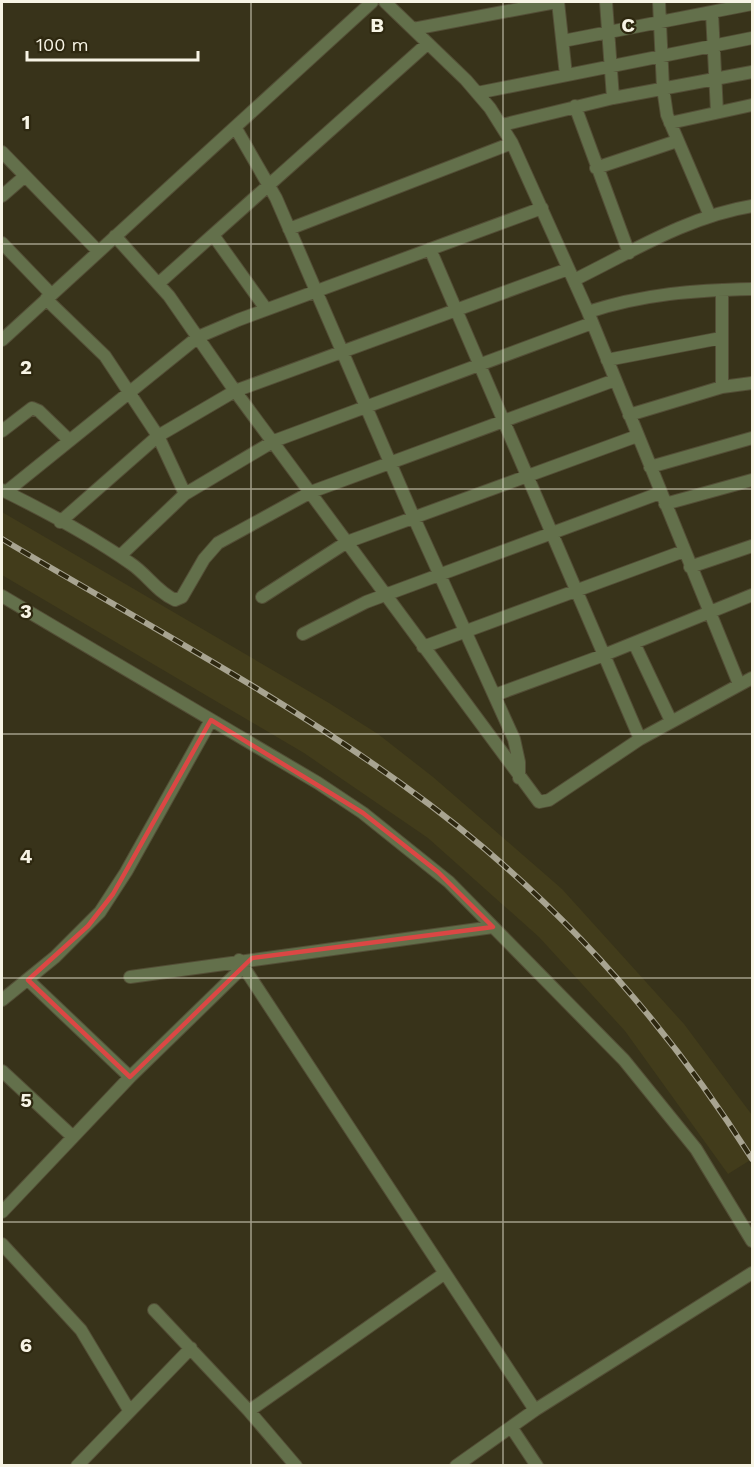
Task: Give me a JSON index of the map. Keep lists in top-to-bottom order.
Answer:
{
  "scale_bar": "100 m",
  "grid": {
    "columns": ["B", "C"],
    "rows": [
      "1",
      "2",
      "3",
      "4",
      "5",
      "6"
    ]
  }
}
